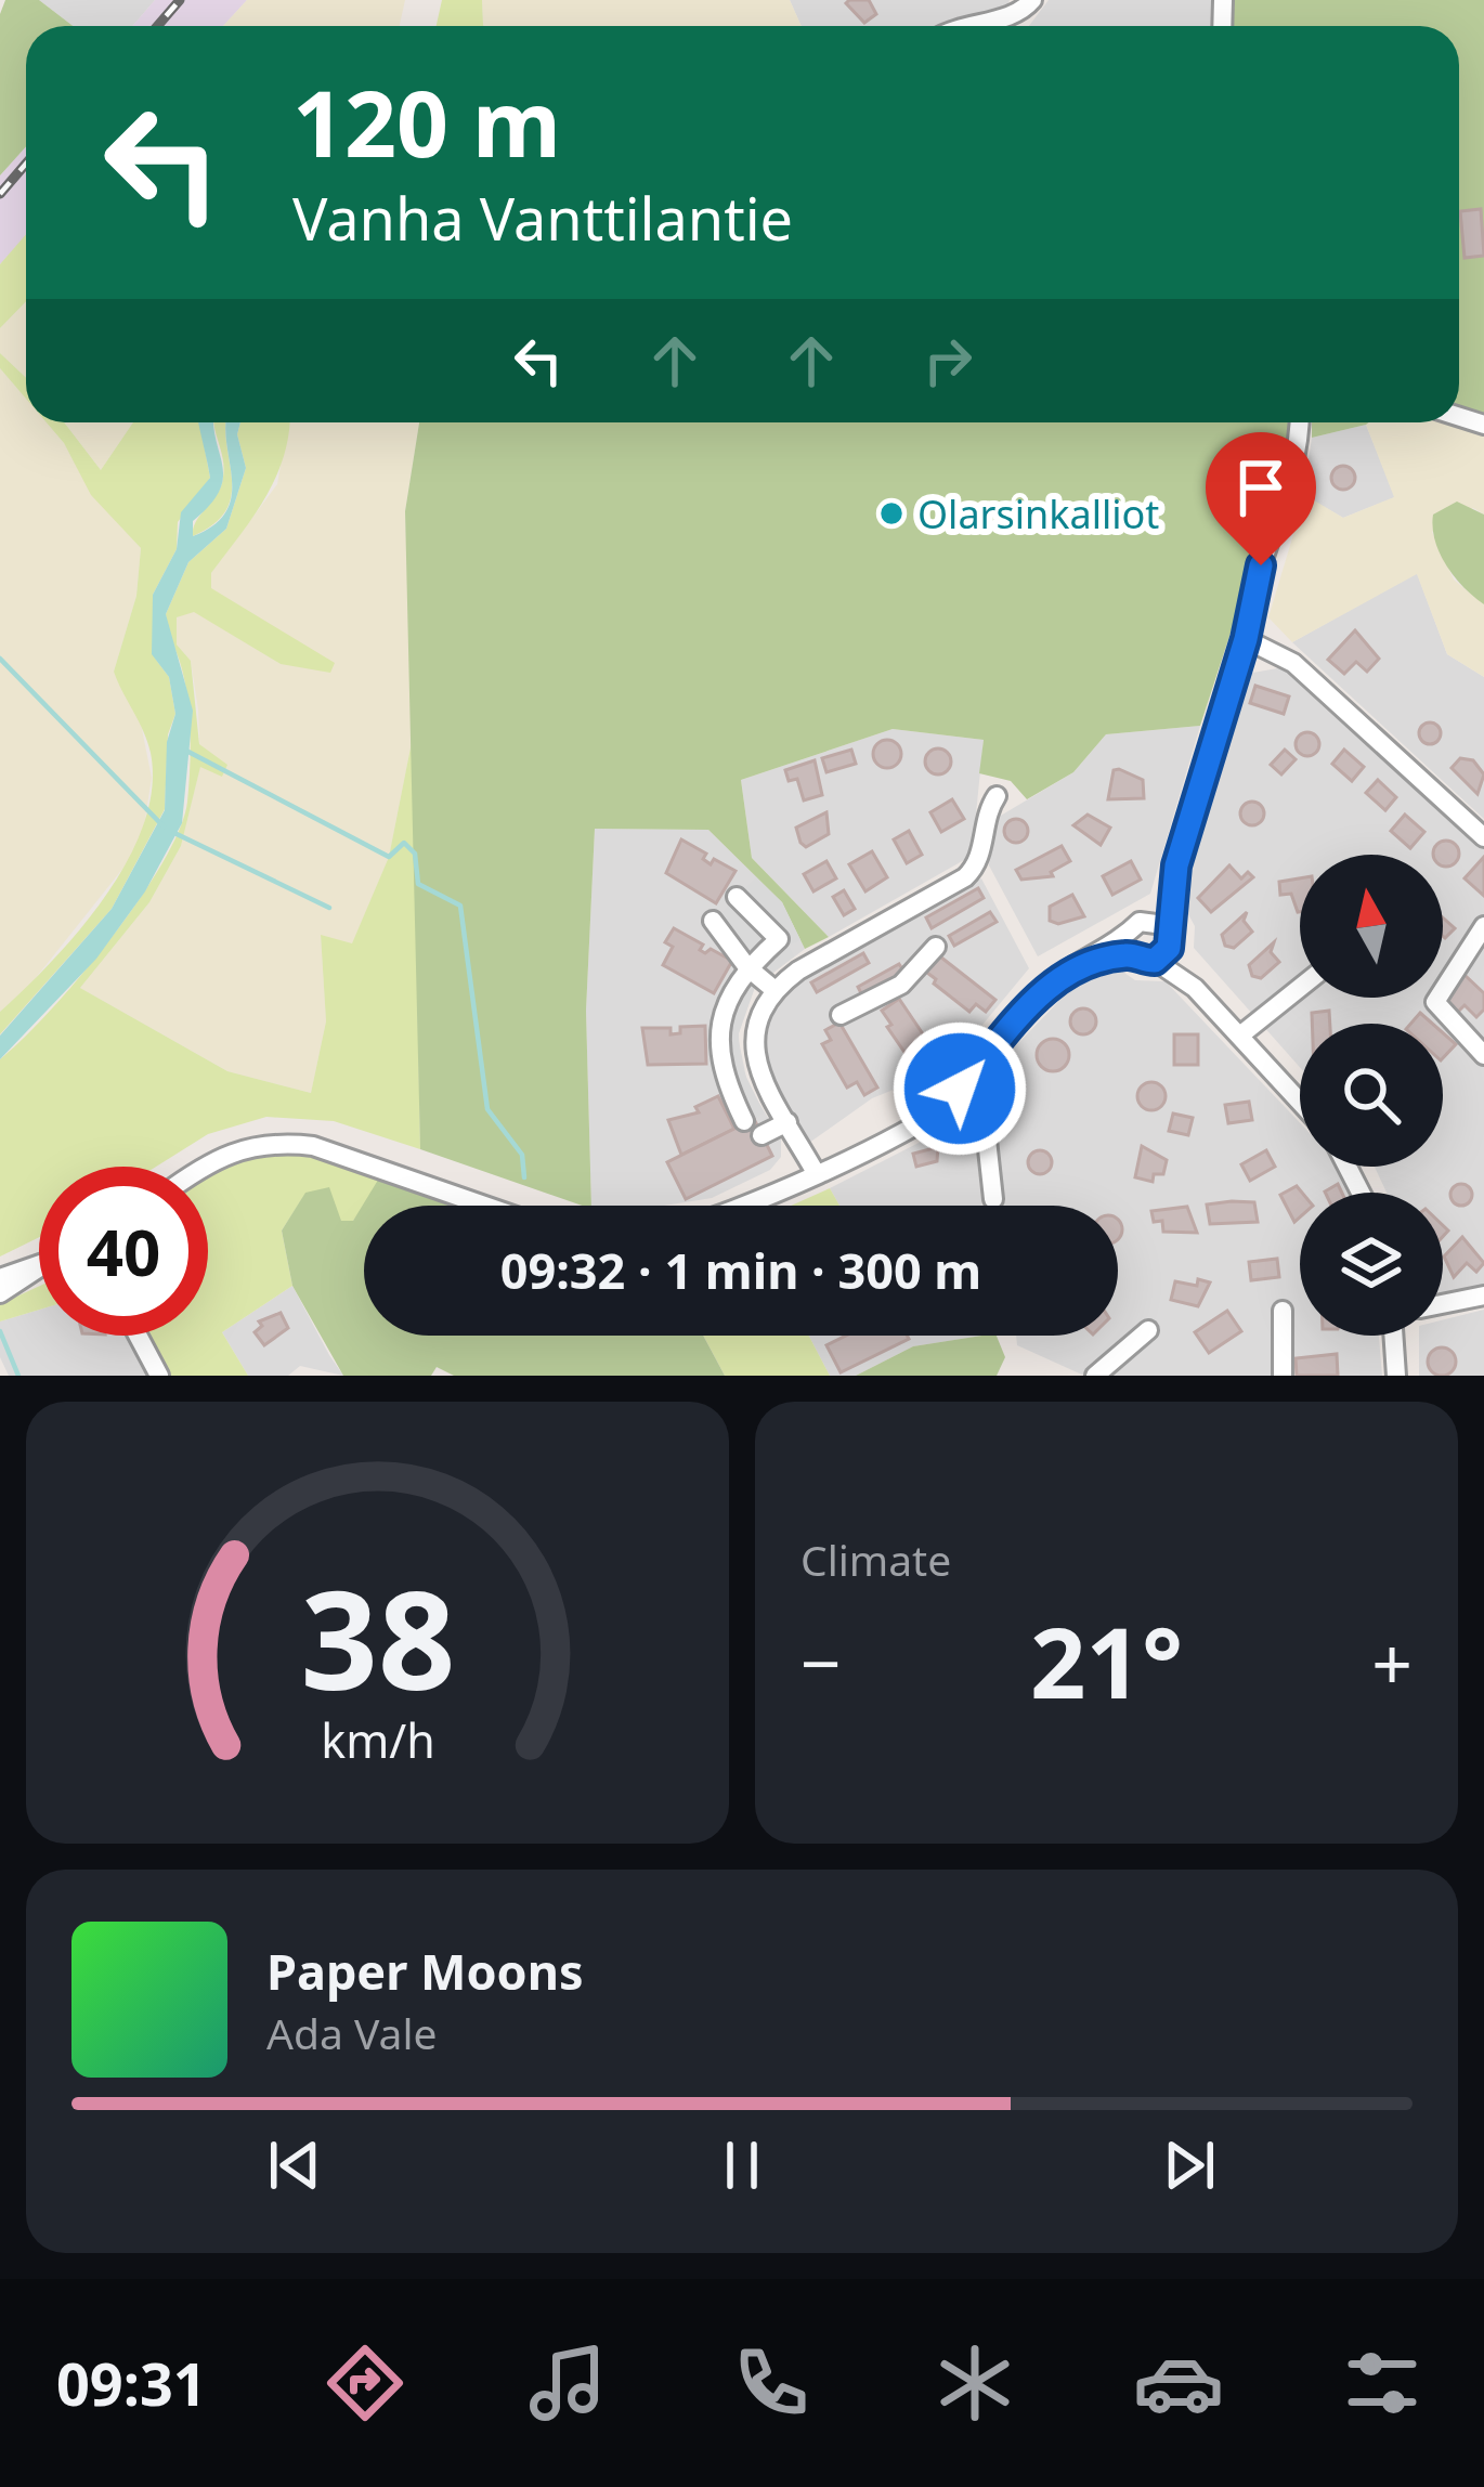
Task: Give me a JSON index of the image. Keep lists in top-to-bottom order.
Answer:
{
  "places": ["Olarsinkalliot"],
  "north": "top",
  "page": {
    "turn": ["120 m", "Vanha Vanttilantie"],
    "limit": "40",
    "trip": "09:32 · 1 min · 300 m",
    "tile": "Climate",
    "heat": ["−", "21°", "+"],
    "song": ["Paper Moons", "Ada Vale"],
    "tabs": "09:31",
    "gauge": ["38", "km/h"]
  }
}
